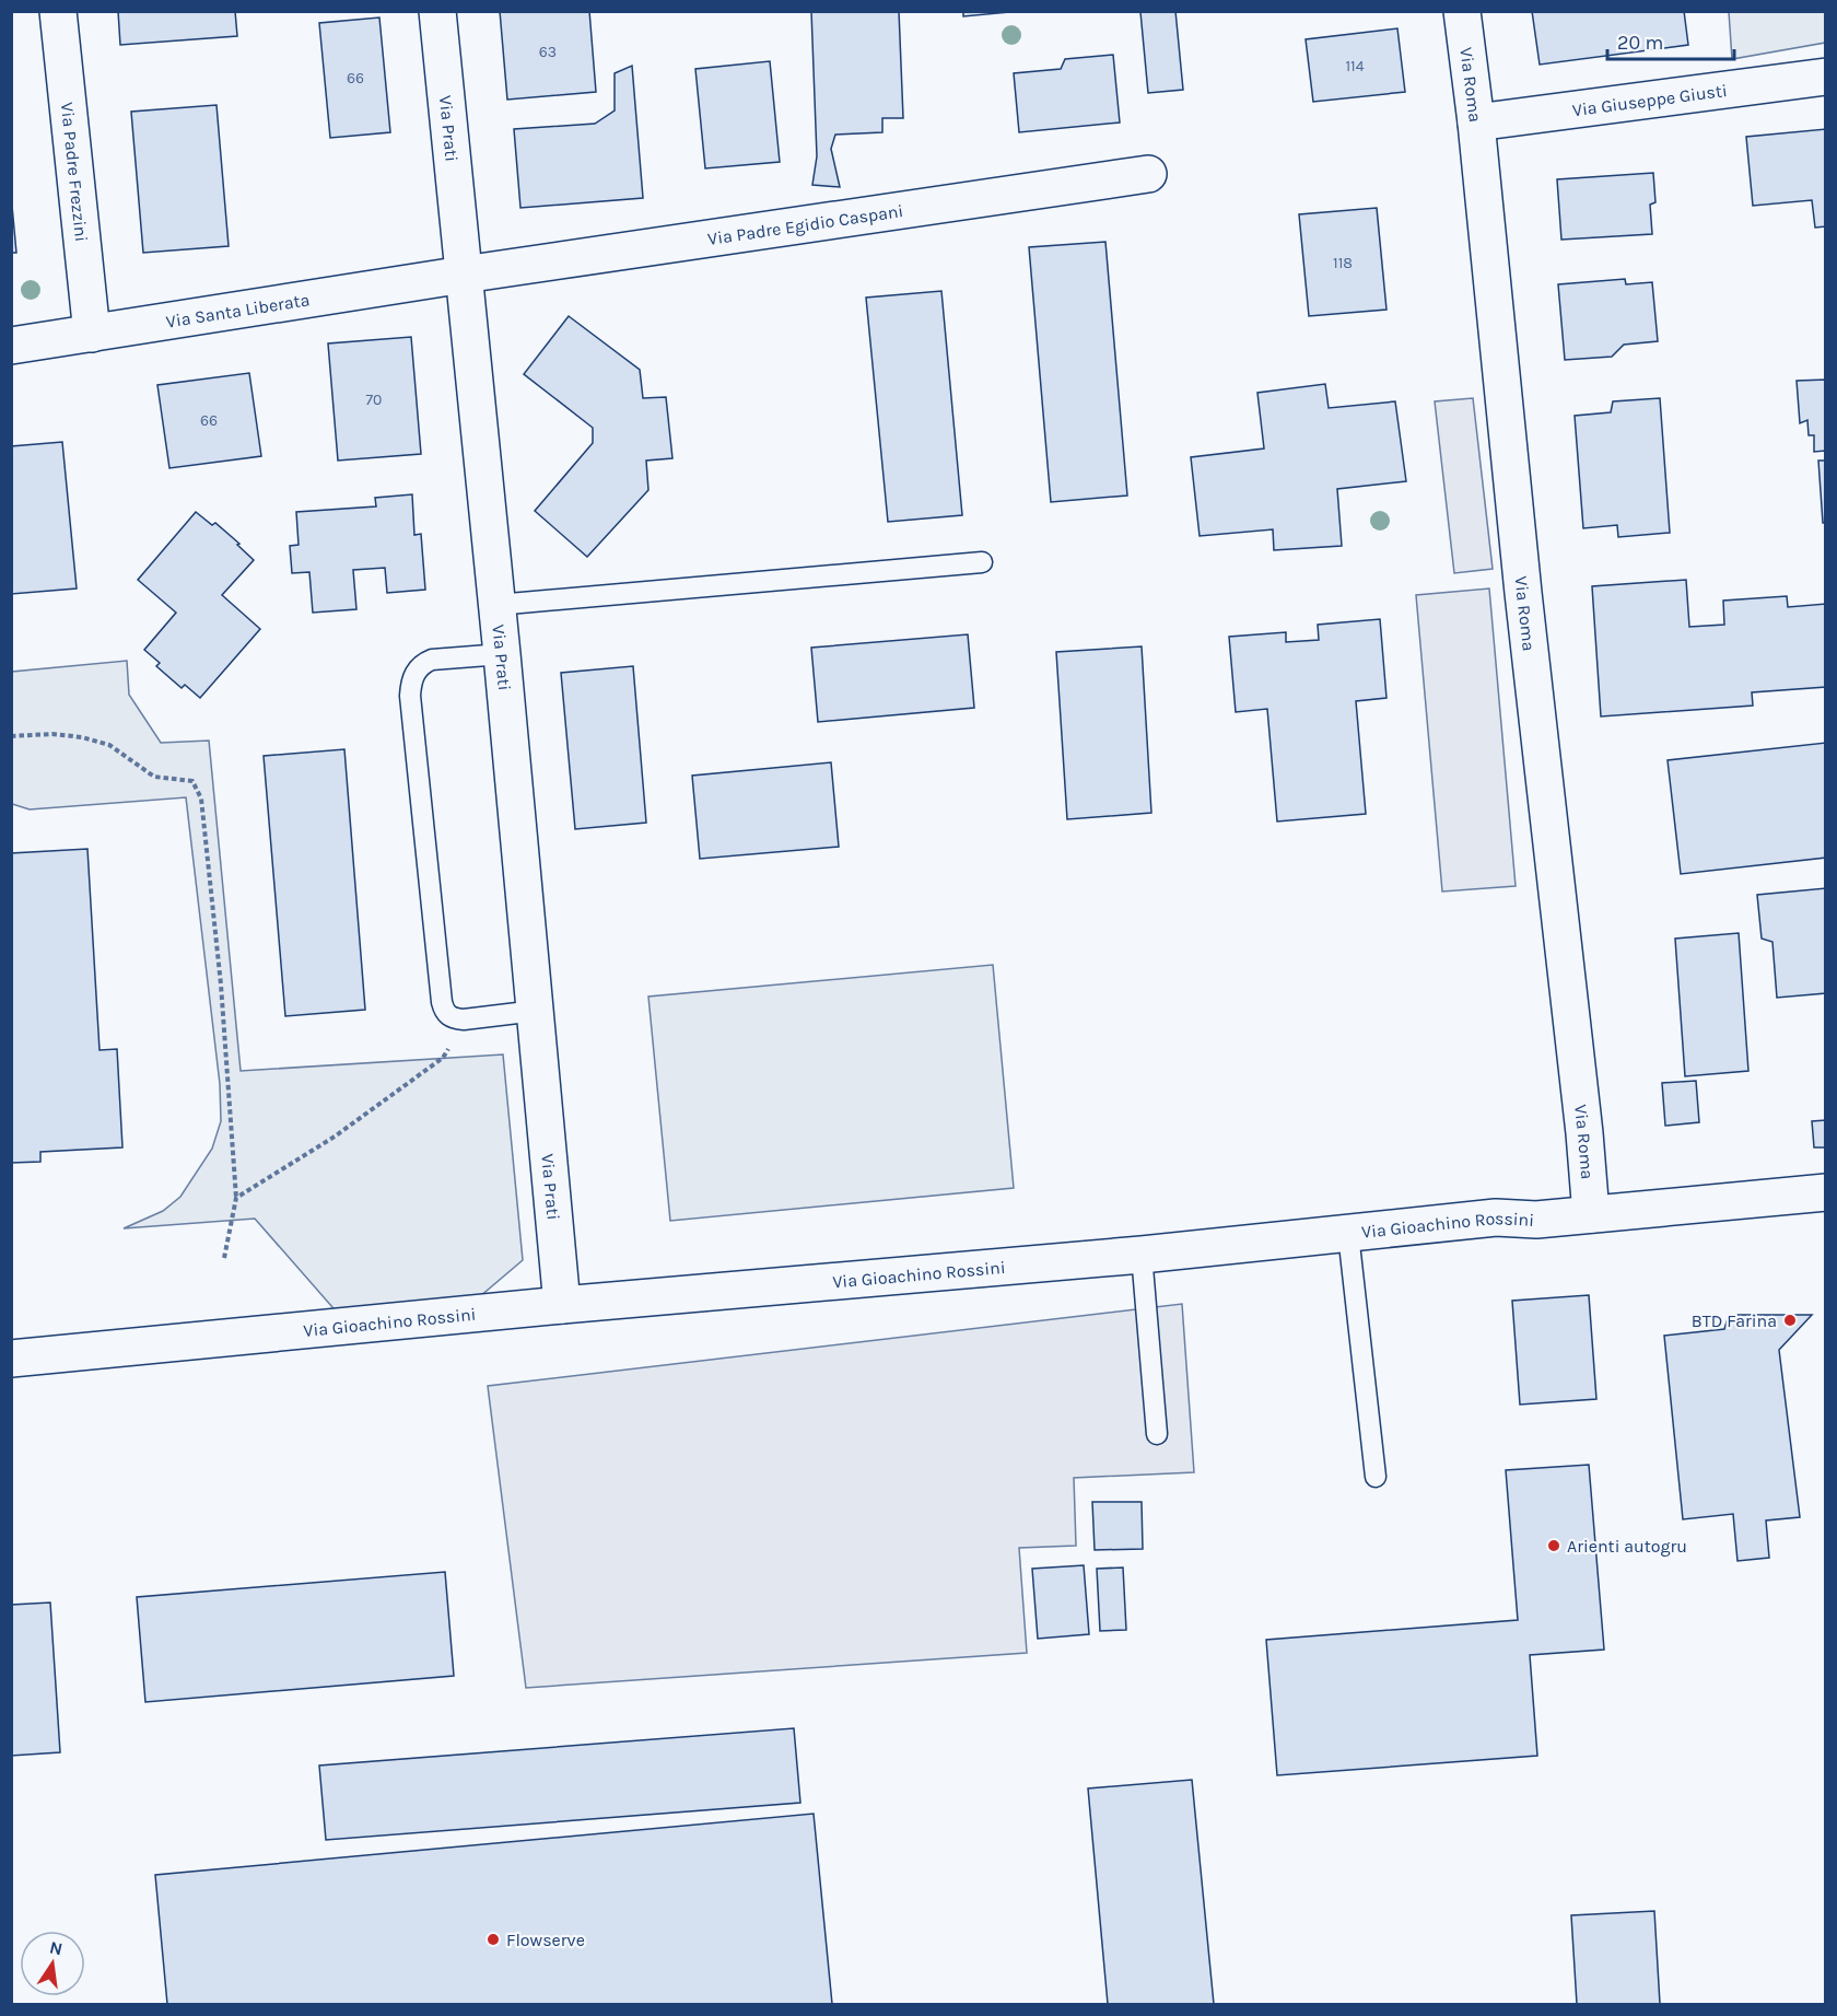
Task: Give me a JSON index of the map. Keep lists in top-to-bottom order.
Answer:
{
  "streets": {
    "street": [
      "Via Roma",
      "Via Giuseppe Giusti",
      "Via Prati",
      "Via Padre Frezzini",
      "Via Padre Egidio Caspani",
      "Via Santa Liberata",
      "Via Gioachino Rossini"
    ]
  },
  "crossings": [
    ["Via Roma", "Via Giuseppe Giusti"],
    ["Via Roma", "Via Gioachino Rossini"],
    ["Via Prati", "Via Padre Egidio Caspani"],
    ["Via Prati", "Via Santa Liberata"],
    ["Via Prati", "Via Gioachino Rossini"],
    ["Via Padre Frezzini", "Via Santa Liberata"],
    ["Via Padre Egidio Caspani", "Via Santa Liberata"]
  ],
  "places": ["BTD Farina", "Arienti autogru", "Flowserve"],
  "house_numbers": [
    "63",
    "114",
    "66",
    "118",
    "70",
    "66"
  ],
  "scale_bar": "20 m",
  "north": "top"
}
